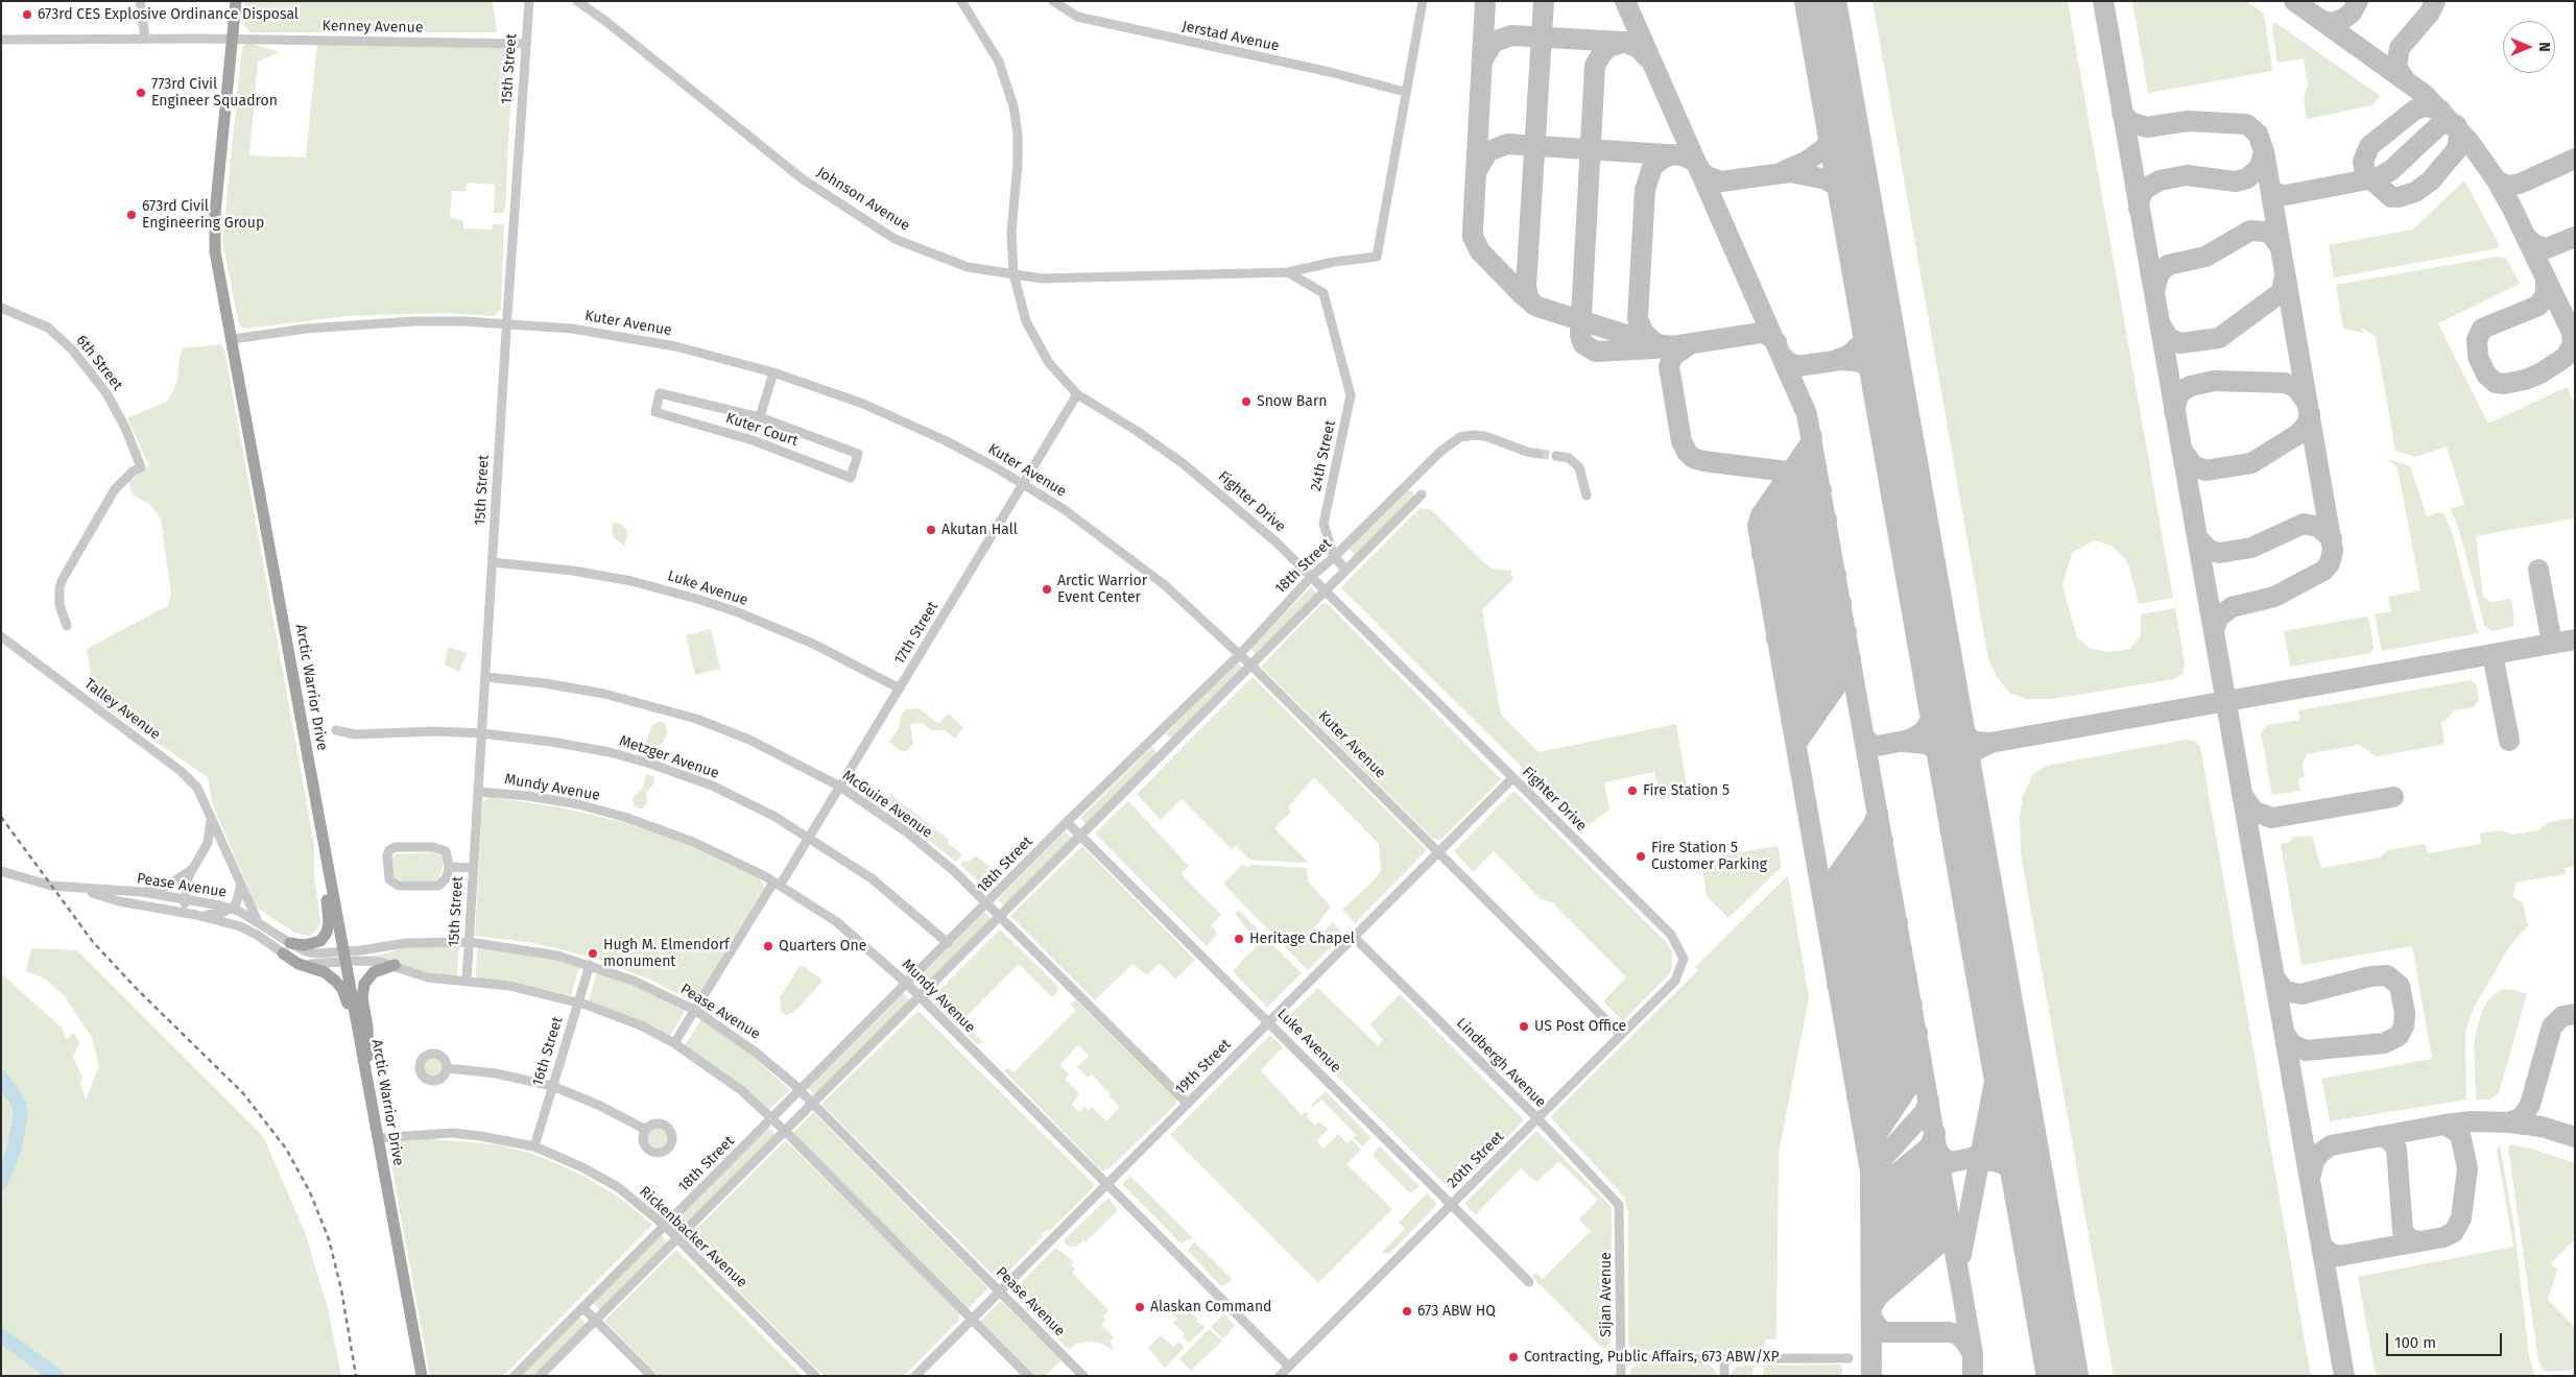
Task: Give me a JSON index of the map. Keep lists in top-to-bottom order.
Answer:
{
  "streets": {
    "main road": ["Arctic Warrior Drive"],
    "street": [
      "Kenney Avenue",
      "Jerstad Avenue",
      "15th Street",
      "Johnson Avenue",
      "Kuter Avenue",
      "6th Street",
      "Kuter Court",
      "24th Street",
      "Fighter Drive",
      "18th Street",
      "Luke Avenue",
      "17th Street",
      "Talley Avenue",
      "Metzger Avenue",
      "Mundy Avenue",
      "McGuire Avenue",
      "Pease Avenue",
      "16th Street",
      "Lindbergh Avenue",
      "19th Street",
      "20th Street",
      "Rickenbacker Avenue",
      "Sijan Avenue"
    ]
  },
  "crossings": [
    ["Kenney Avenue", "15th Street"],
    ["Kenney Avenue", "Arctic Warrior Drive"],
    ["Jerstad Avenue", "Johnson Avenue"],
    ["15th Street", "Kuter Avenue"],
    ["15th Street", "Luke Avenue"],
    ["15th Street", "Metzger Avenue"],
    ["15th Street", "Mundy Avenue"],
    ["15th Street", "McGuire Avenue"],
    ["15th Street", "Pease Avenue"],
    ["Johnson Avenue", "24th Street"],
    ["Johnson Avenue", "Fighter Drive"],
    ["Kuter Avenue", "Kuter Court"],
    ["Kuter Avenue", "18th Street"],
    ["Kuter Avenue", "17th Street"],
    ["Kuter Avenue", "Arctic Warrior Drive"],
    ["Kuter Avenue", "19th Street"],
    ["Kuter Avenue", "20th Street"],
    ["24th Street", "18th Street"],
    ["Fighter Drive", "18th Street"],
    ["Fighter Drive", "17th Street"],
    ["Fighter Drive", "19th Street"],
    ["Fighter Drive", "20th Street"],
    ["18th Street", "Luke Avenue"],
    ["18th Street", "Metzger Avenue"],
    ["18th Street", "Mundy Avenue"],
    ["18th Street", "McGuire Avenue"],
    ["18th Street", "Pease Avenue"],
    ["18th Street", "Rickenbacker Avenue"],
    ["Luke Avenue", "17th Street"],
    ["Luke Avenue", "19th Street"],
    ["Luke Avenue", "20th Street"],
    ["17th Street", "Metzger Avenue"],
    ["17th Street", "Mundy Avenue"],
    ["17th Street", "McGuire Avenue"],
    ["17th Street", "Pease Avenue"],
    ["Arctic Warrior Drive", "Pease Avenue"],
    ["Arctic Warrior Drive", "Rickenbacker Avenue"],
    ["Talley Avenue", "Pease Avenue"],
    ["Mundy Avenue", "19th Street"],
    ["Mundy Avenue", "20th Street"],
    ["McGuire Avenue", "19th Street"],
    ["Pease Avenue", "16th Street"],
    ["Pease Avenue", "19th Street"],
    ["16th Street", "Rickenbacker Avenue"],
    ["Lindbergh Avenue", "19th Street"],
    ["Lindbergh Avenue", "20th Street"],
    ["Lindbergh Avenue", "Sijan Avenue"]
  ],
  "places": [
    "673rd CES Explosive Ordinance Disposal",
    "773rd Civil Engineer Squadron",
    "673rd Civil Engineering Group",
    "Snow Barn",
    "Akutan Hall",
    "Arctic Warrior Event Center",
    "Fire Station 5",
    "Fire Station 5 Customer Parking",
    "Heritage Chapel",
    "Quarters One",
    "Hugh M. Elmendorf monument",
    "US Post Office",
    "Alaskan Command",
    "673 ABW HQ",
    "Contracting, Public Affairs, 673 ABW/XP"
  ],
  "scale_bar": "100 m",
  "north": "right"
}
